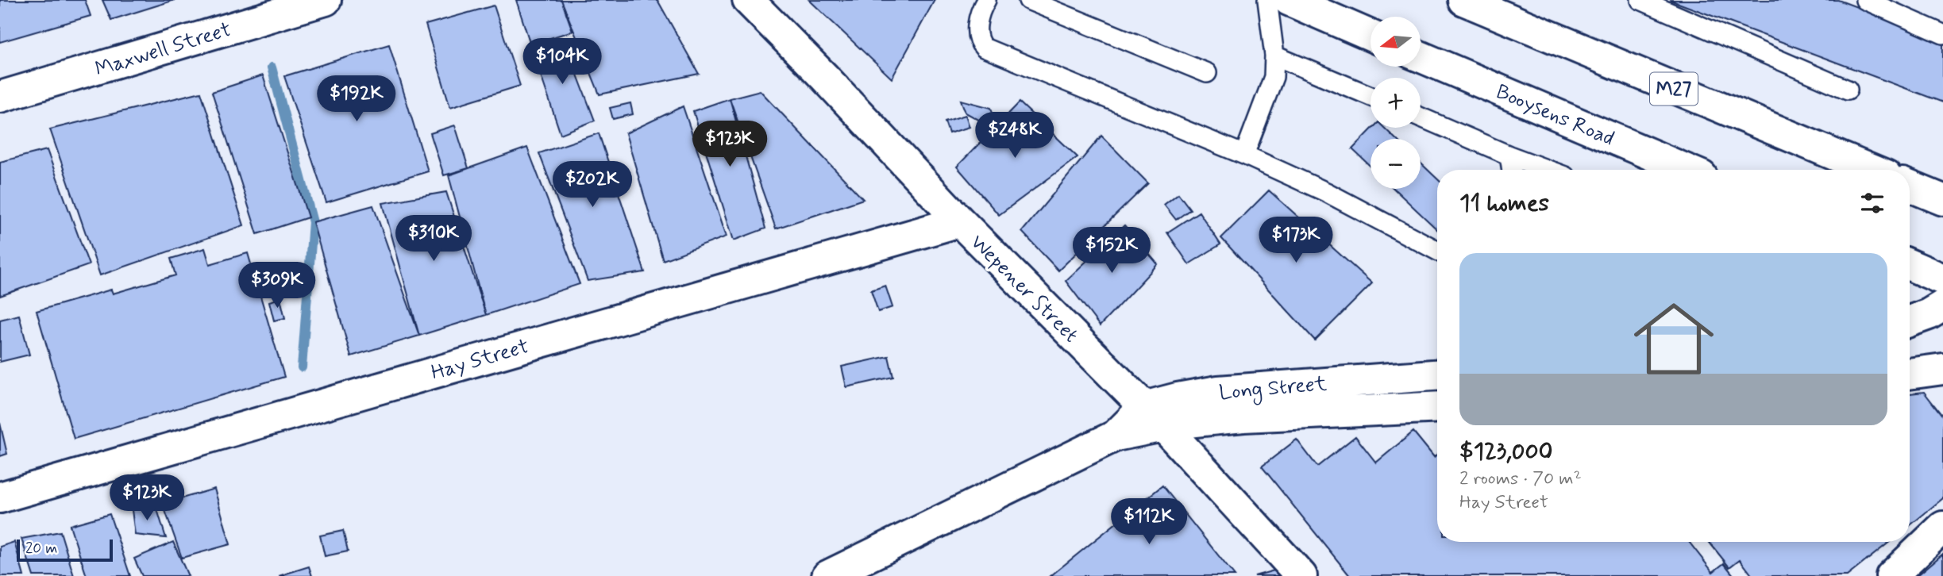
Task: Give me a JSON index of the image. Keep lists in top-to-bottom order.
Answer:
{
  "streets": {
    "street": [
      "Maxwell Street",
      "M27",
      "Booysens Road",
      "Wepener Street",
      "Hay Street",
      "Long Street"
    ]
  },
  "crossings": [
    ["Wepener Street", "Hay Street"],
    ["Wepener Street", "Long Street"]
  ],
  "scale_bar": "20 m",
  "north": "left",
  "page": {
    "map_buttons": ["+", "−"],
    "price": [
      "$104K",
      "$192K",
      "$248K",
      "$123K",
      "$202K",
      "$310K",
      "$173K",
      "$152K",
      "$309K",
      "$123K",
      "$112K"
    ],
    "heading": "11 homes",
    "list": [
      {
        "name": "$123,000",
        "note": "2 rooms · 70 m² · Hay Street"
      }
    ],
    "scale": "20 m"
  }
}
